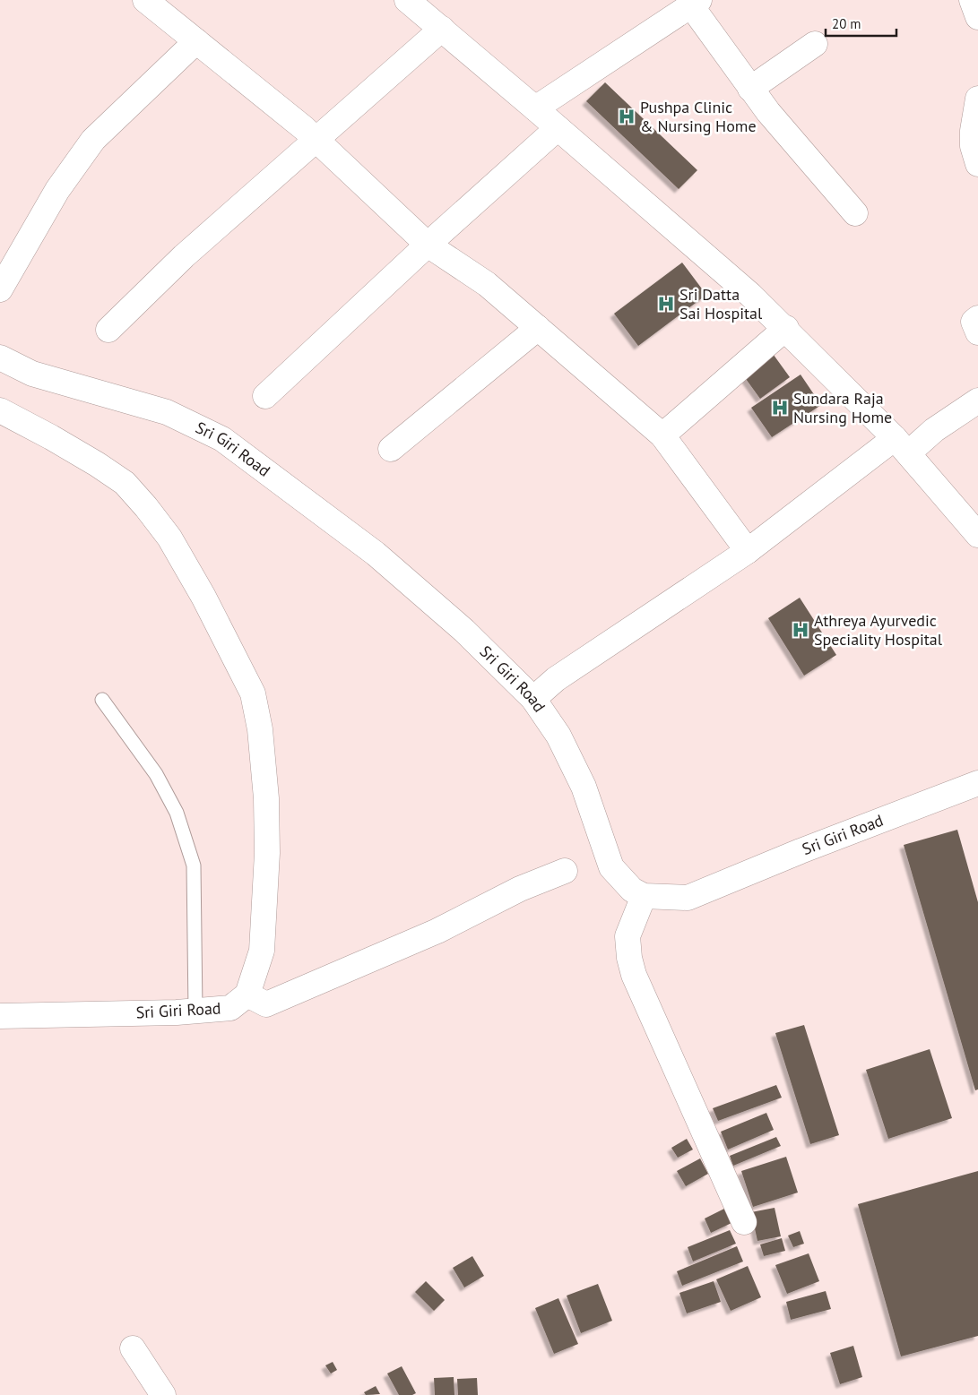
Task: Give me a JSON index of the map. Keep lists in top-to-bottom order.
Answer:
{
  "streets": {
    "street": ["Sri Giri Road"]
  },
  "places": {
    "hospital": [
      "Pushpa Clinic & Nursing Home",
      "Sri Datta Sai Hospital",
      "Sundara Raja Nursing Home",
      "Athreya Ayurvedic Speciality Hospital"
    ]
  },
  "scale_bar": "20 m"
}
